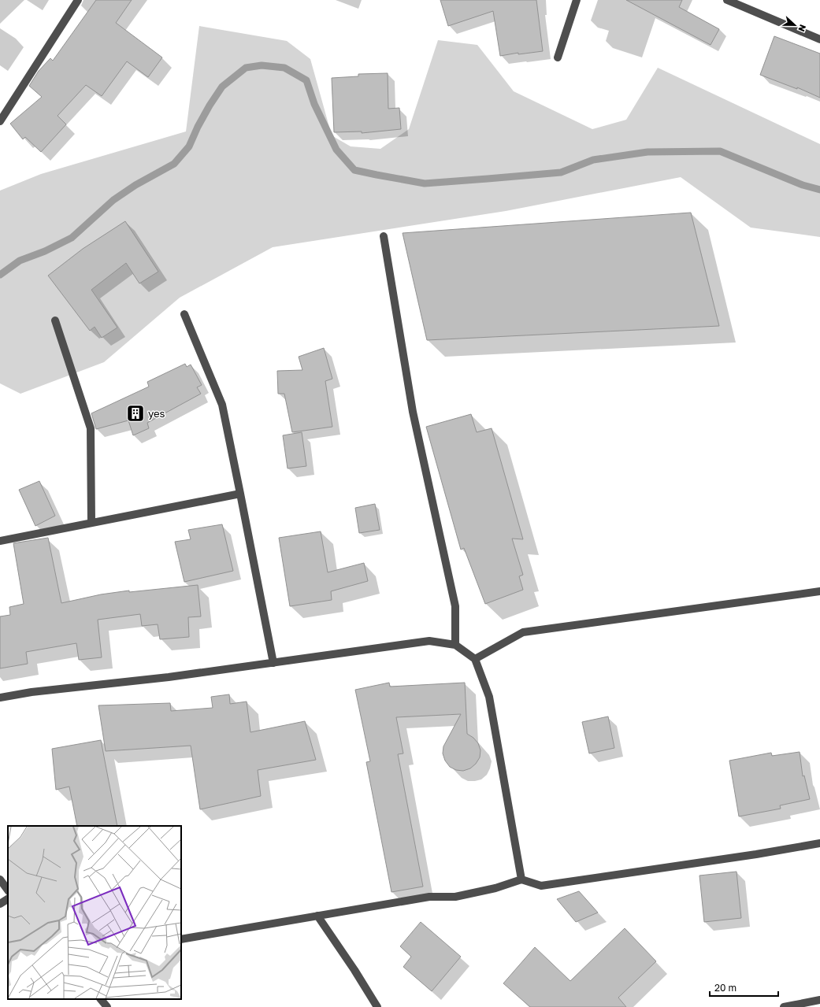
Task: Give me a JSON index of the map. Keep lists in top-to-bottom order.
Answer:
{
  "places": {
    "building": ["yes"]
  },
  "scale_bar": "20 m",
  "north": "right"
}
